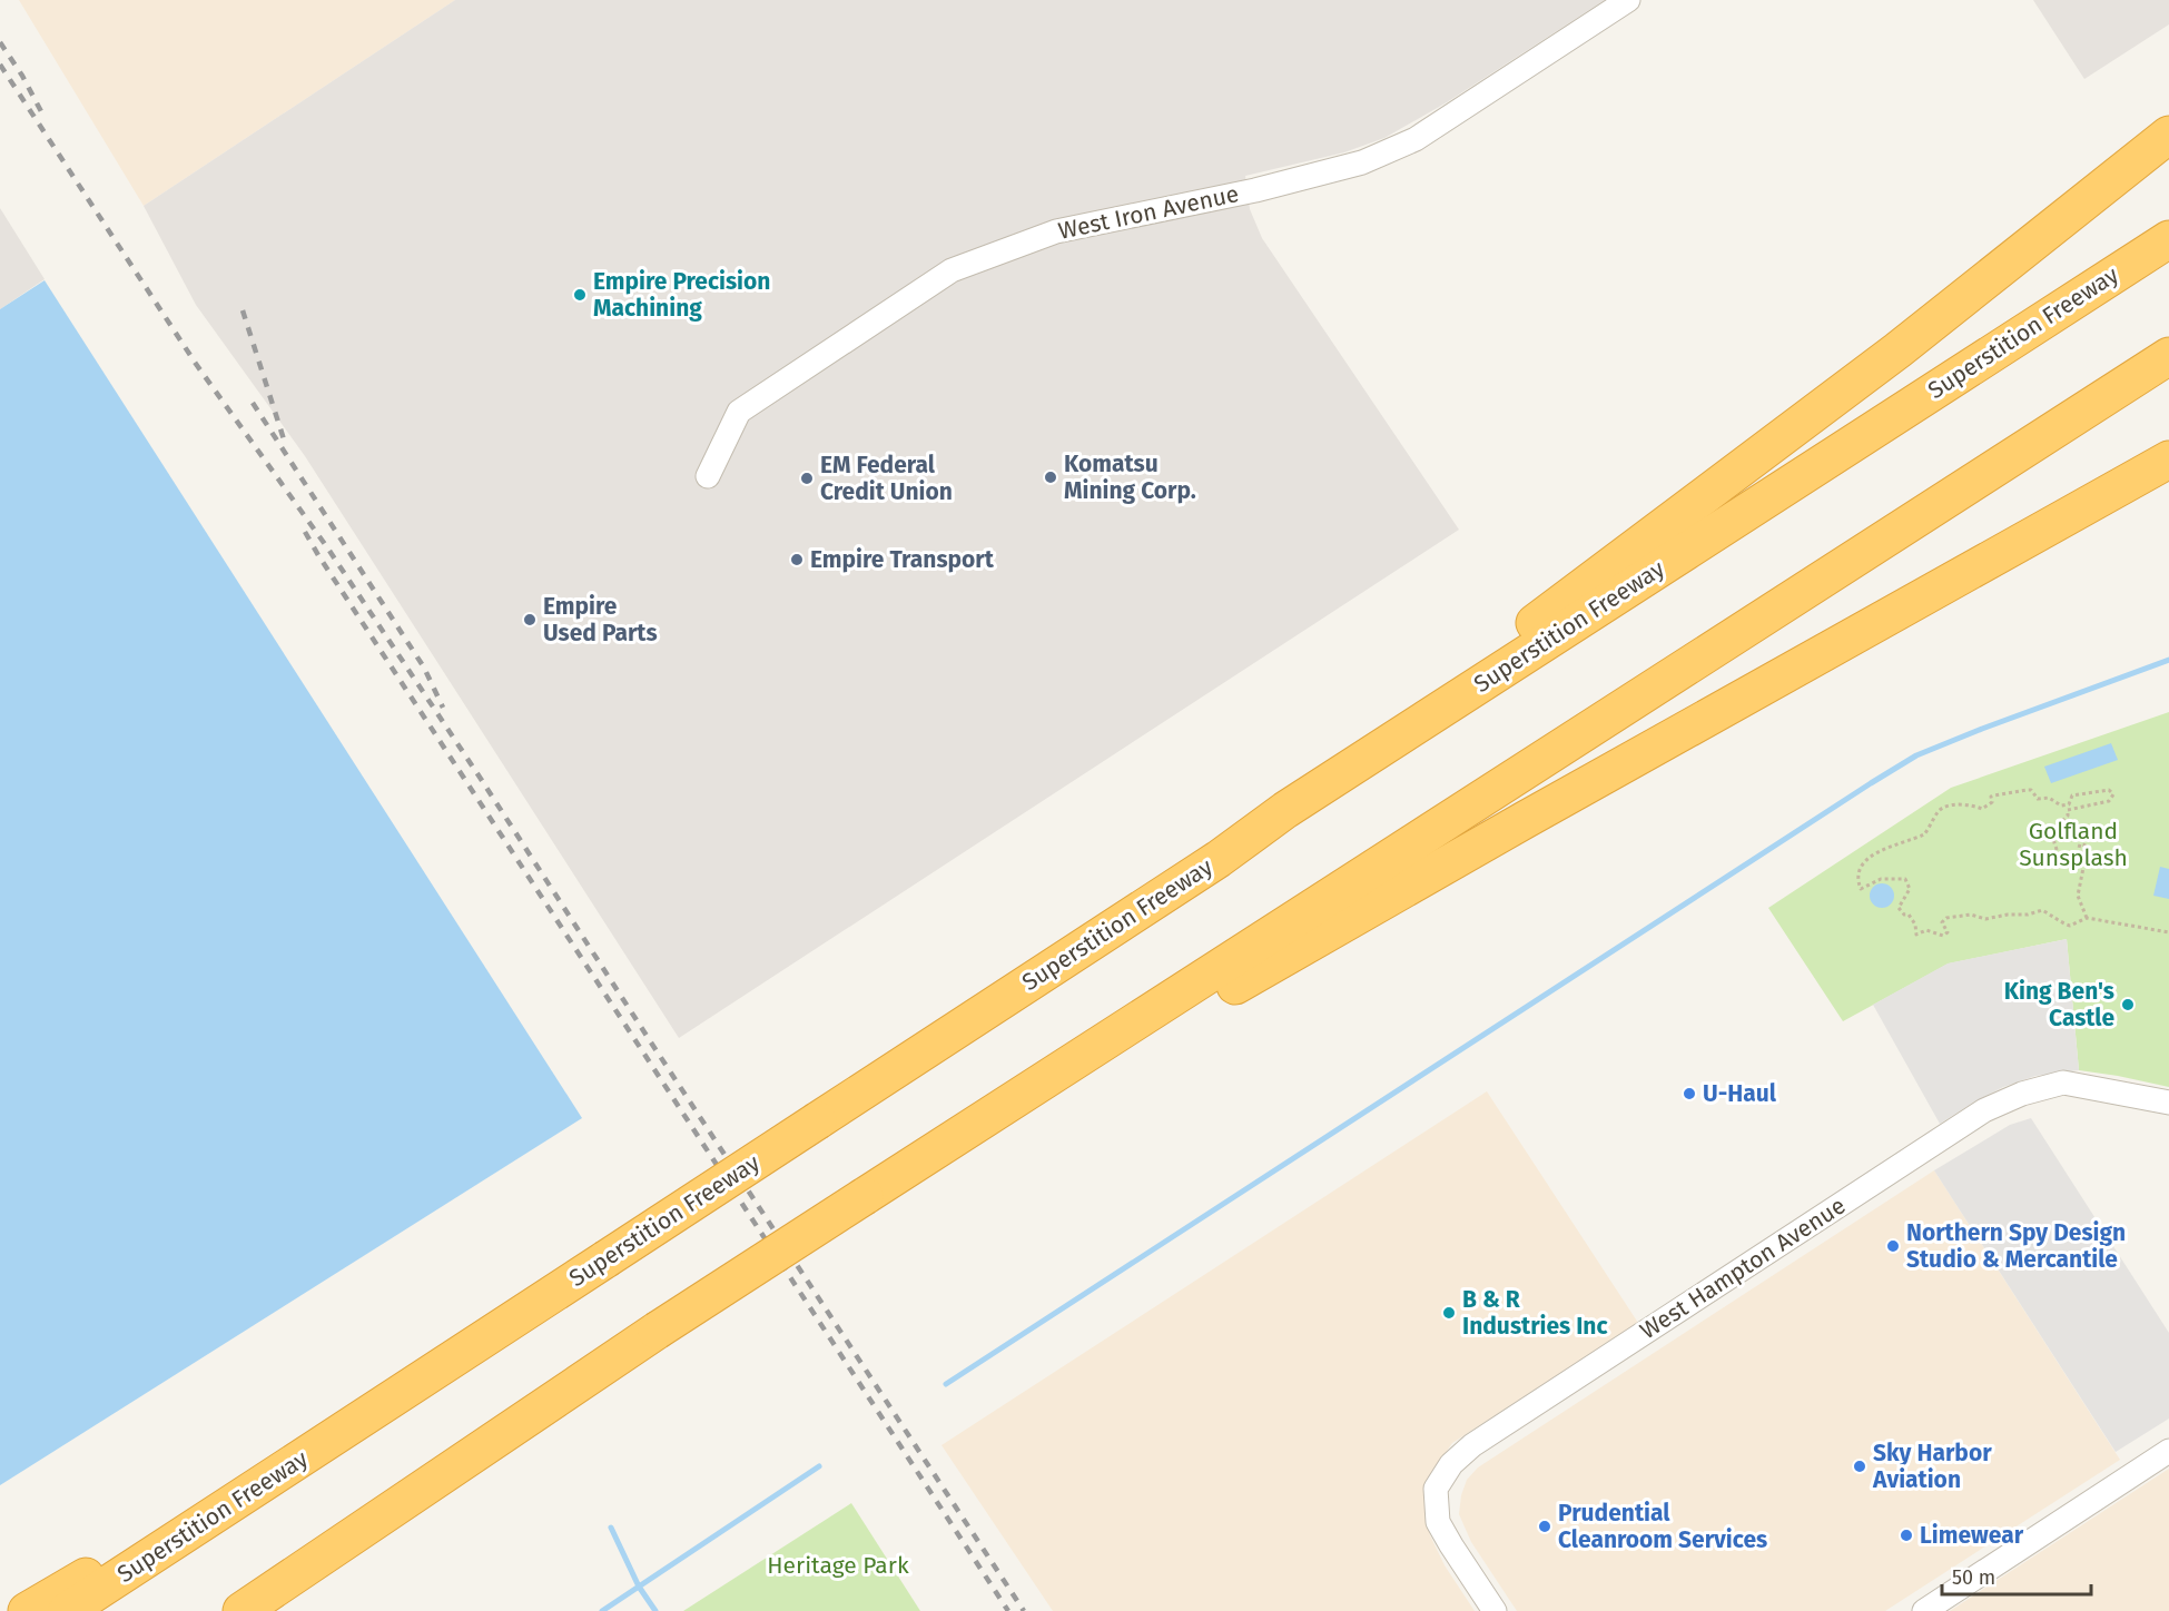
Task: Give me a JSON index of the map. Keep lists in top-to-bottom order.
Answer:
{
  "streets": {
    "highway": ["Superstition Freeway"],
    "street": ["West Iron Avenue", "West Hampton Avenue"]
  },
  "parks": ["Golfland Sunsplash", "Heritage Park"],
  "places": [
    "Empire Precision Machining",
    "Komatsu Mining Corp.",
    "EM Federal Credit Union",
    "Empire Transport",
    "Empire Used Parts",
    "King Ben's Castle",
    "U-Haul",
    "Northern Spy Design Studio & Mercantile",
    "B & R Industries Inc",
    "Sky Harbor Aviation",
    "Prudential Cleanroom Services",
    "Limewear"
  ],
  "scale_bar": "50 m"
}
